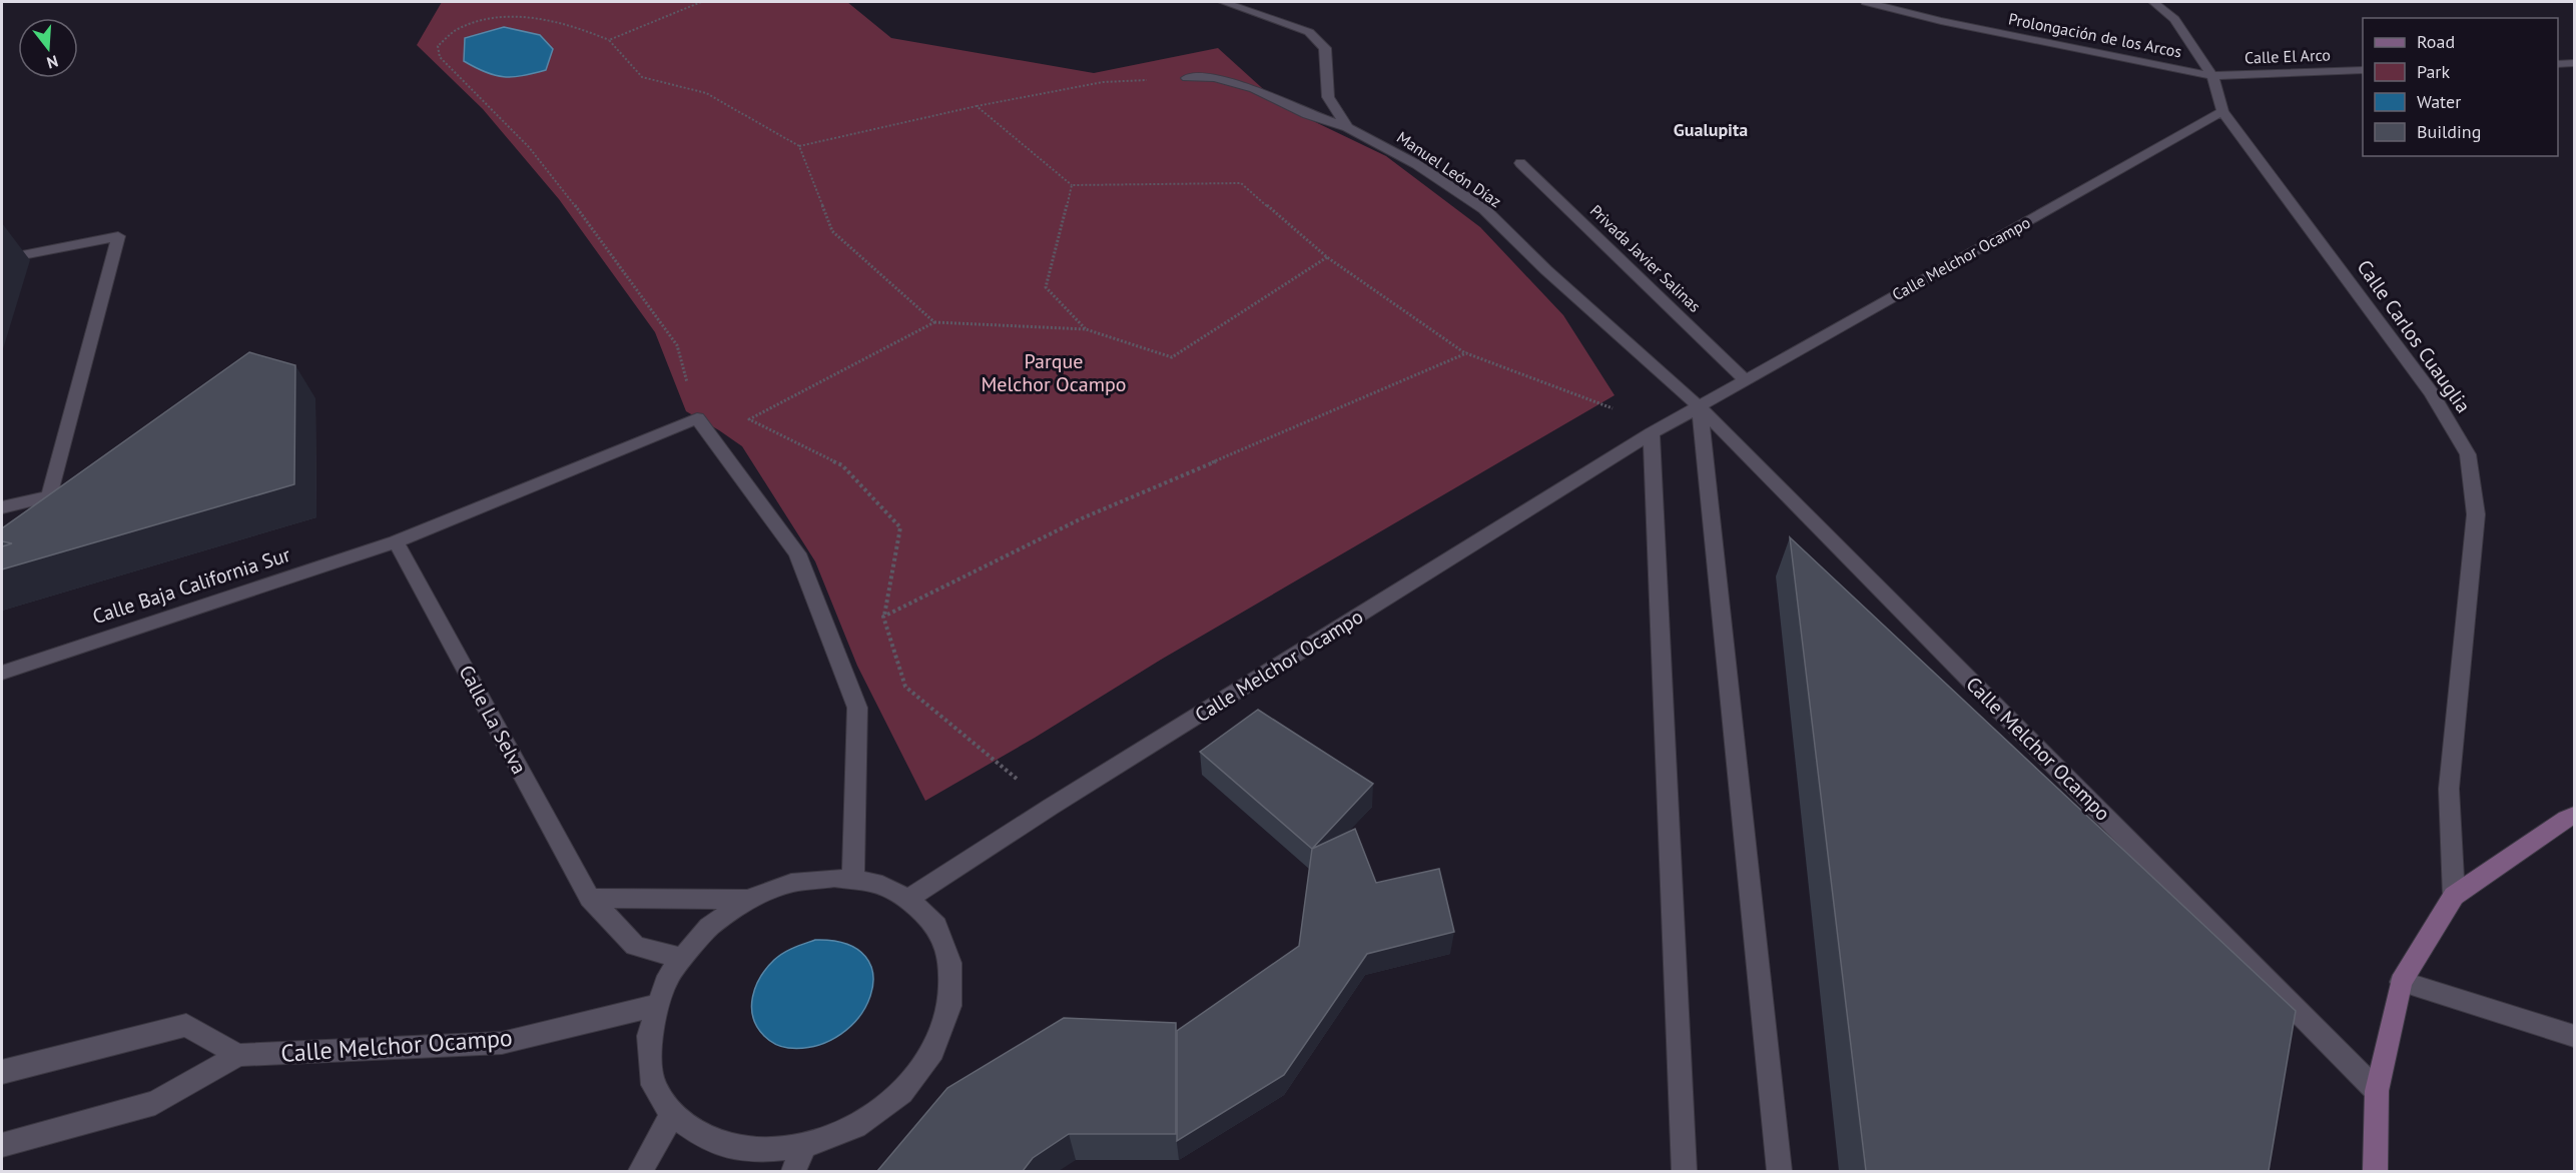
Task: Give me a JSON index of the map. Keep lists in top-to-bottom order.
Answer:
{
  "streets": {
    "street": [
      "Prolongación de los Arcos",
      "Calle El Arco",
      "Manuel León Díaz",
      "Privada Javier Salinas",
      "Calle Melchor Ocampo",
      "Calle Carlos Cuauglia",
      "Calle Baja California Sur",
      "Calle La Selva"
    ]
  },
  "crossings": [
    ["Prolongación de los Arcos", "Calle El Arco"],
    ["Prolongación de los Arcos", "Calle Carlos Cuauglia"],
    ["Calle El Arco", "Calle Carlos Cuauglia"],
    ["Manuel León Díaz", "Calle Melchor Ocampo"],
    ["Privada Javier Salinas", "Calle Melchor Ocampo"],
    ["Calle Melchor Ocampo", "Calle Carlos Cuauglia"],
    ["Calle Baja California Sur", "Calle La Selva"]
  ],
  "districts": ["Gualupita"],
  "parks": ["Parque Melchor Ocampo"],
  "legend": [
    "Road",
    "Park",
    "Water",
    "Building"
  ],
  "north": "bottom"
}
